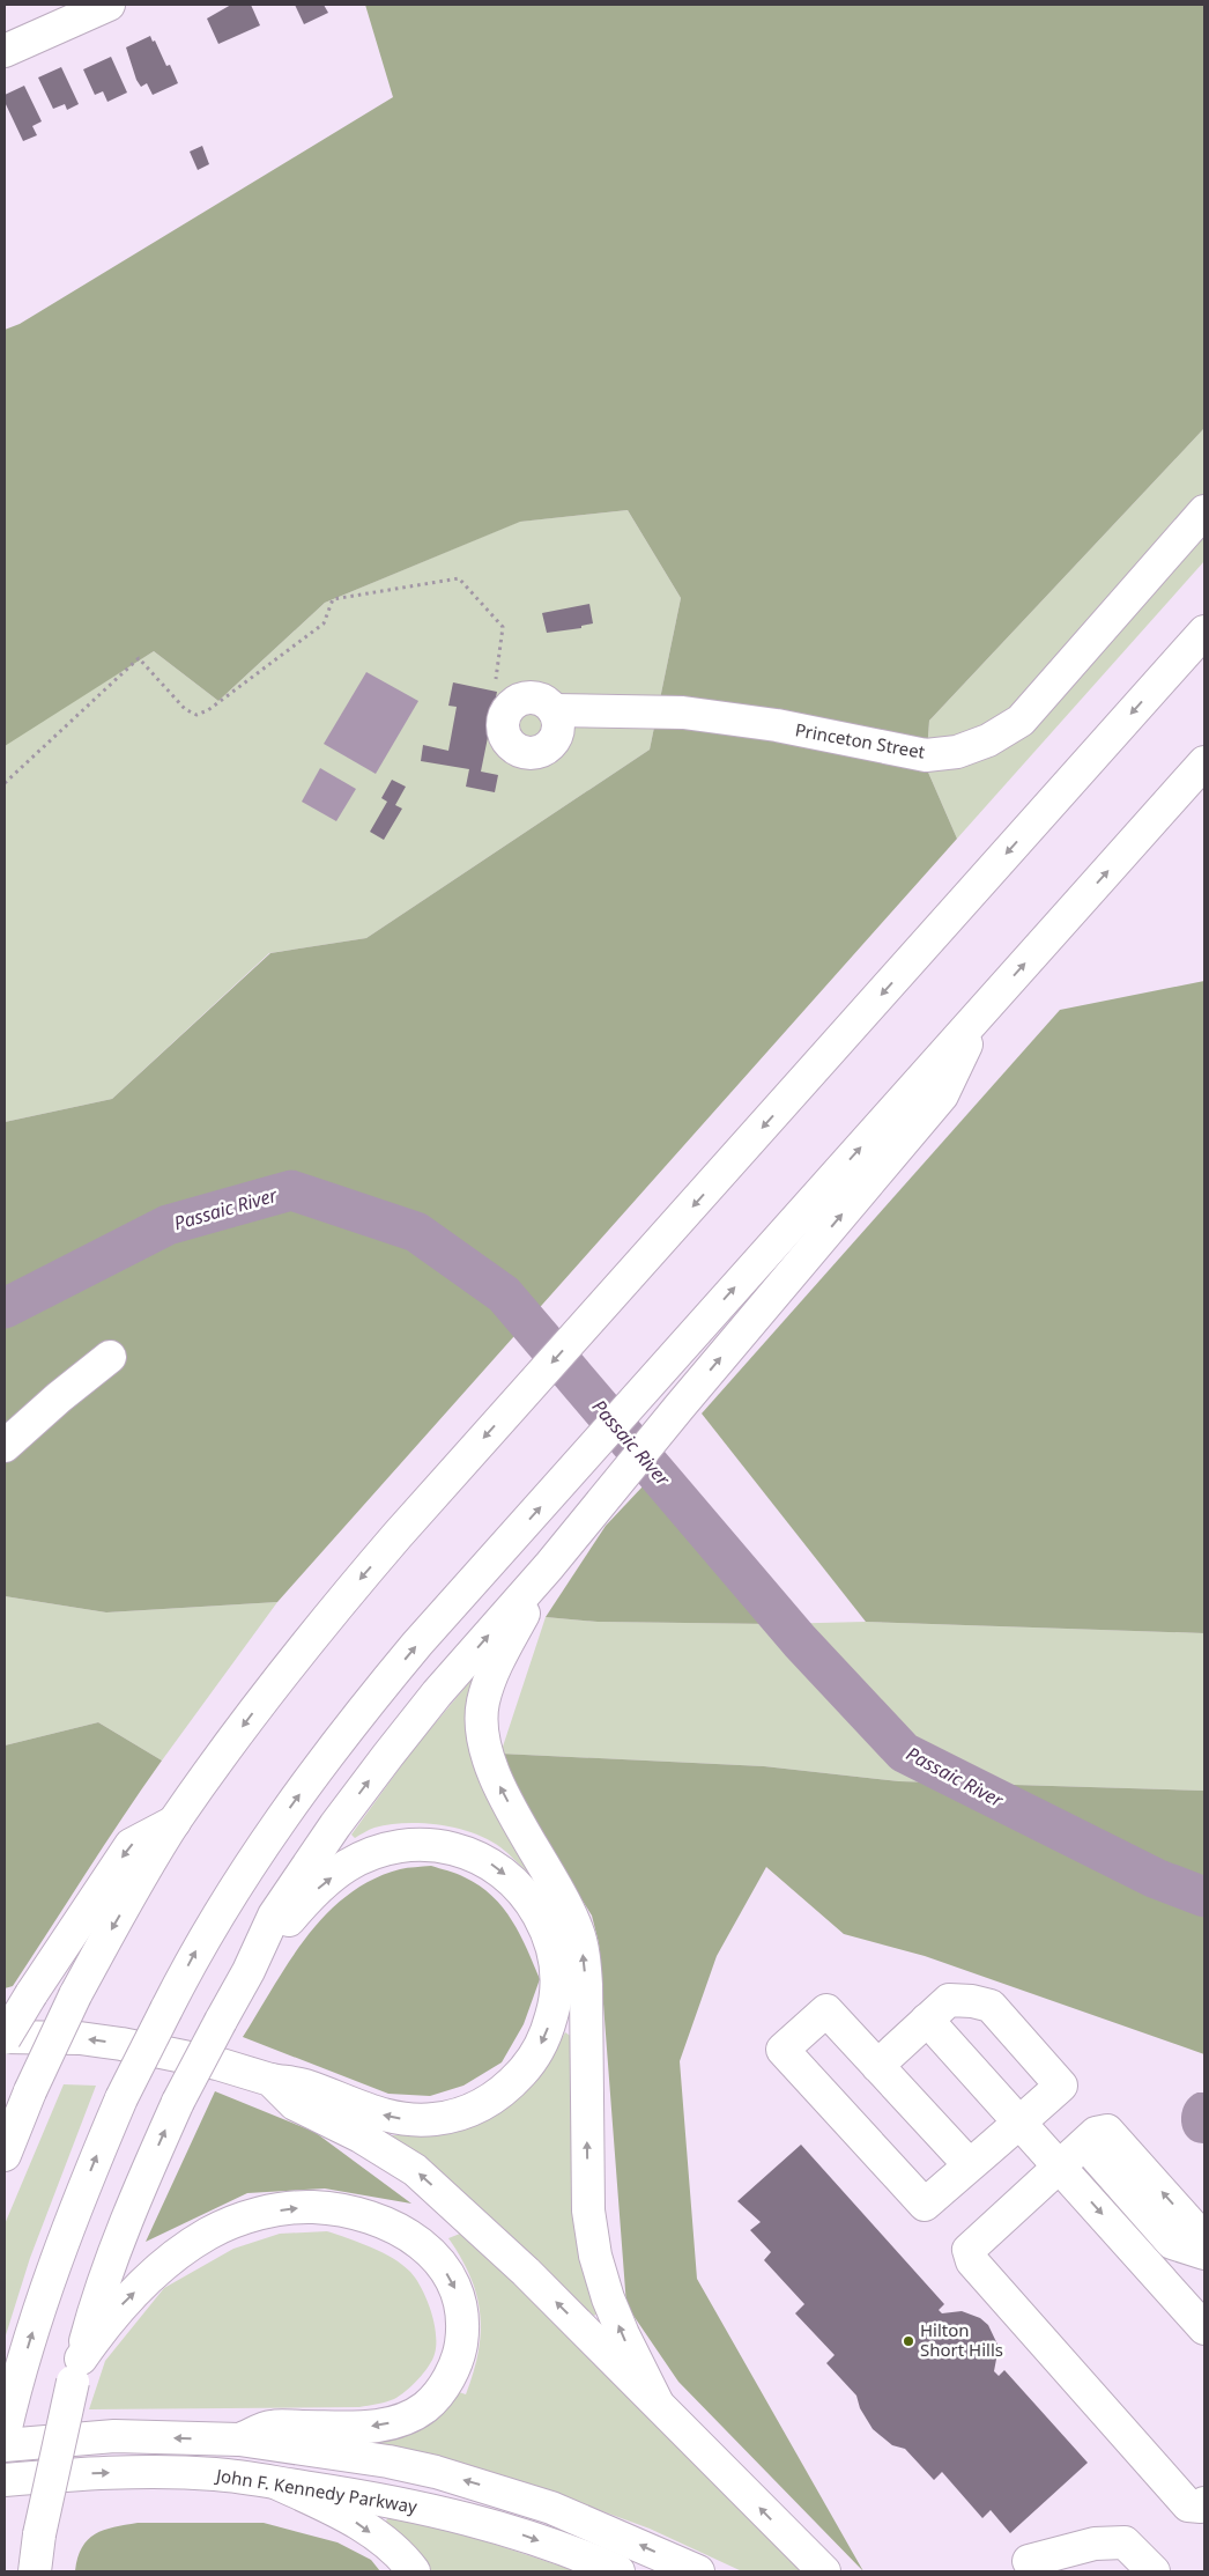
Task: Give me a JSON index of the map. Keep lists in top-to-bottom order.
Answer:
{
  "streets": {
    "main road": ["Princeton Street", "John F. Kennedy Parkway"]
  },
  "water": ["Passaic River"],
  "places": ["Hilton Short Hills"]
}
